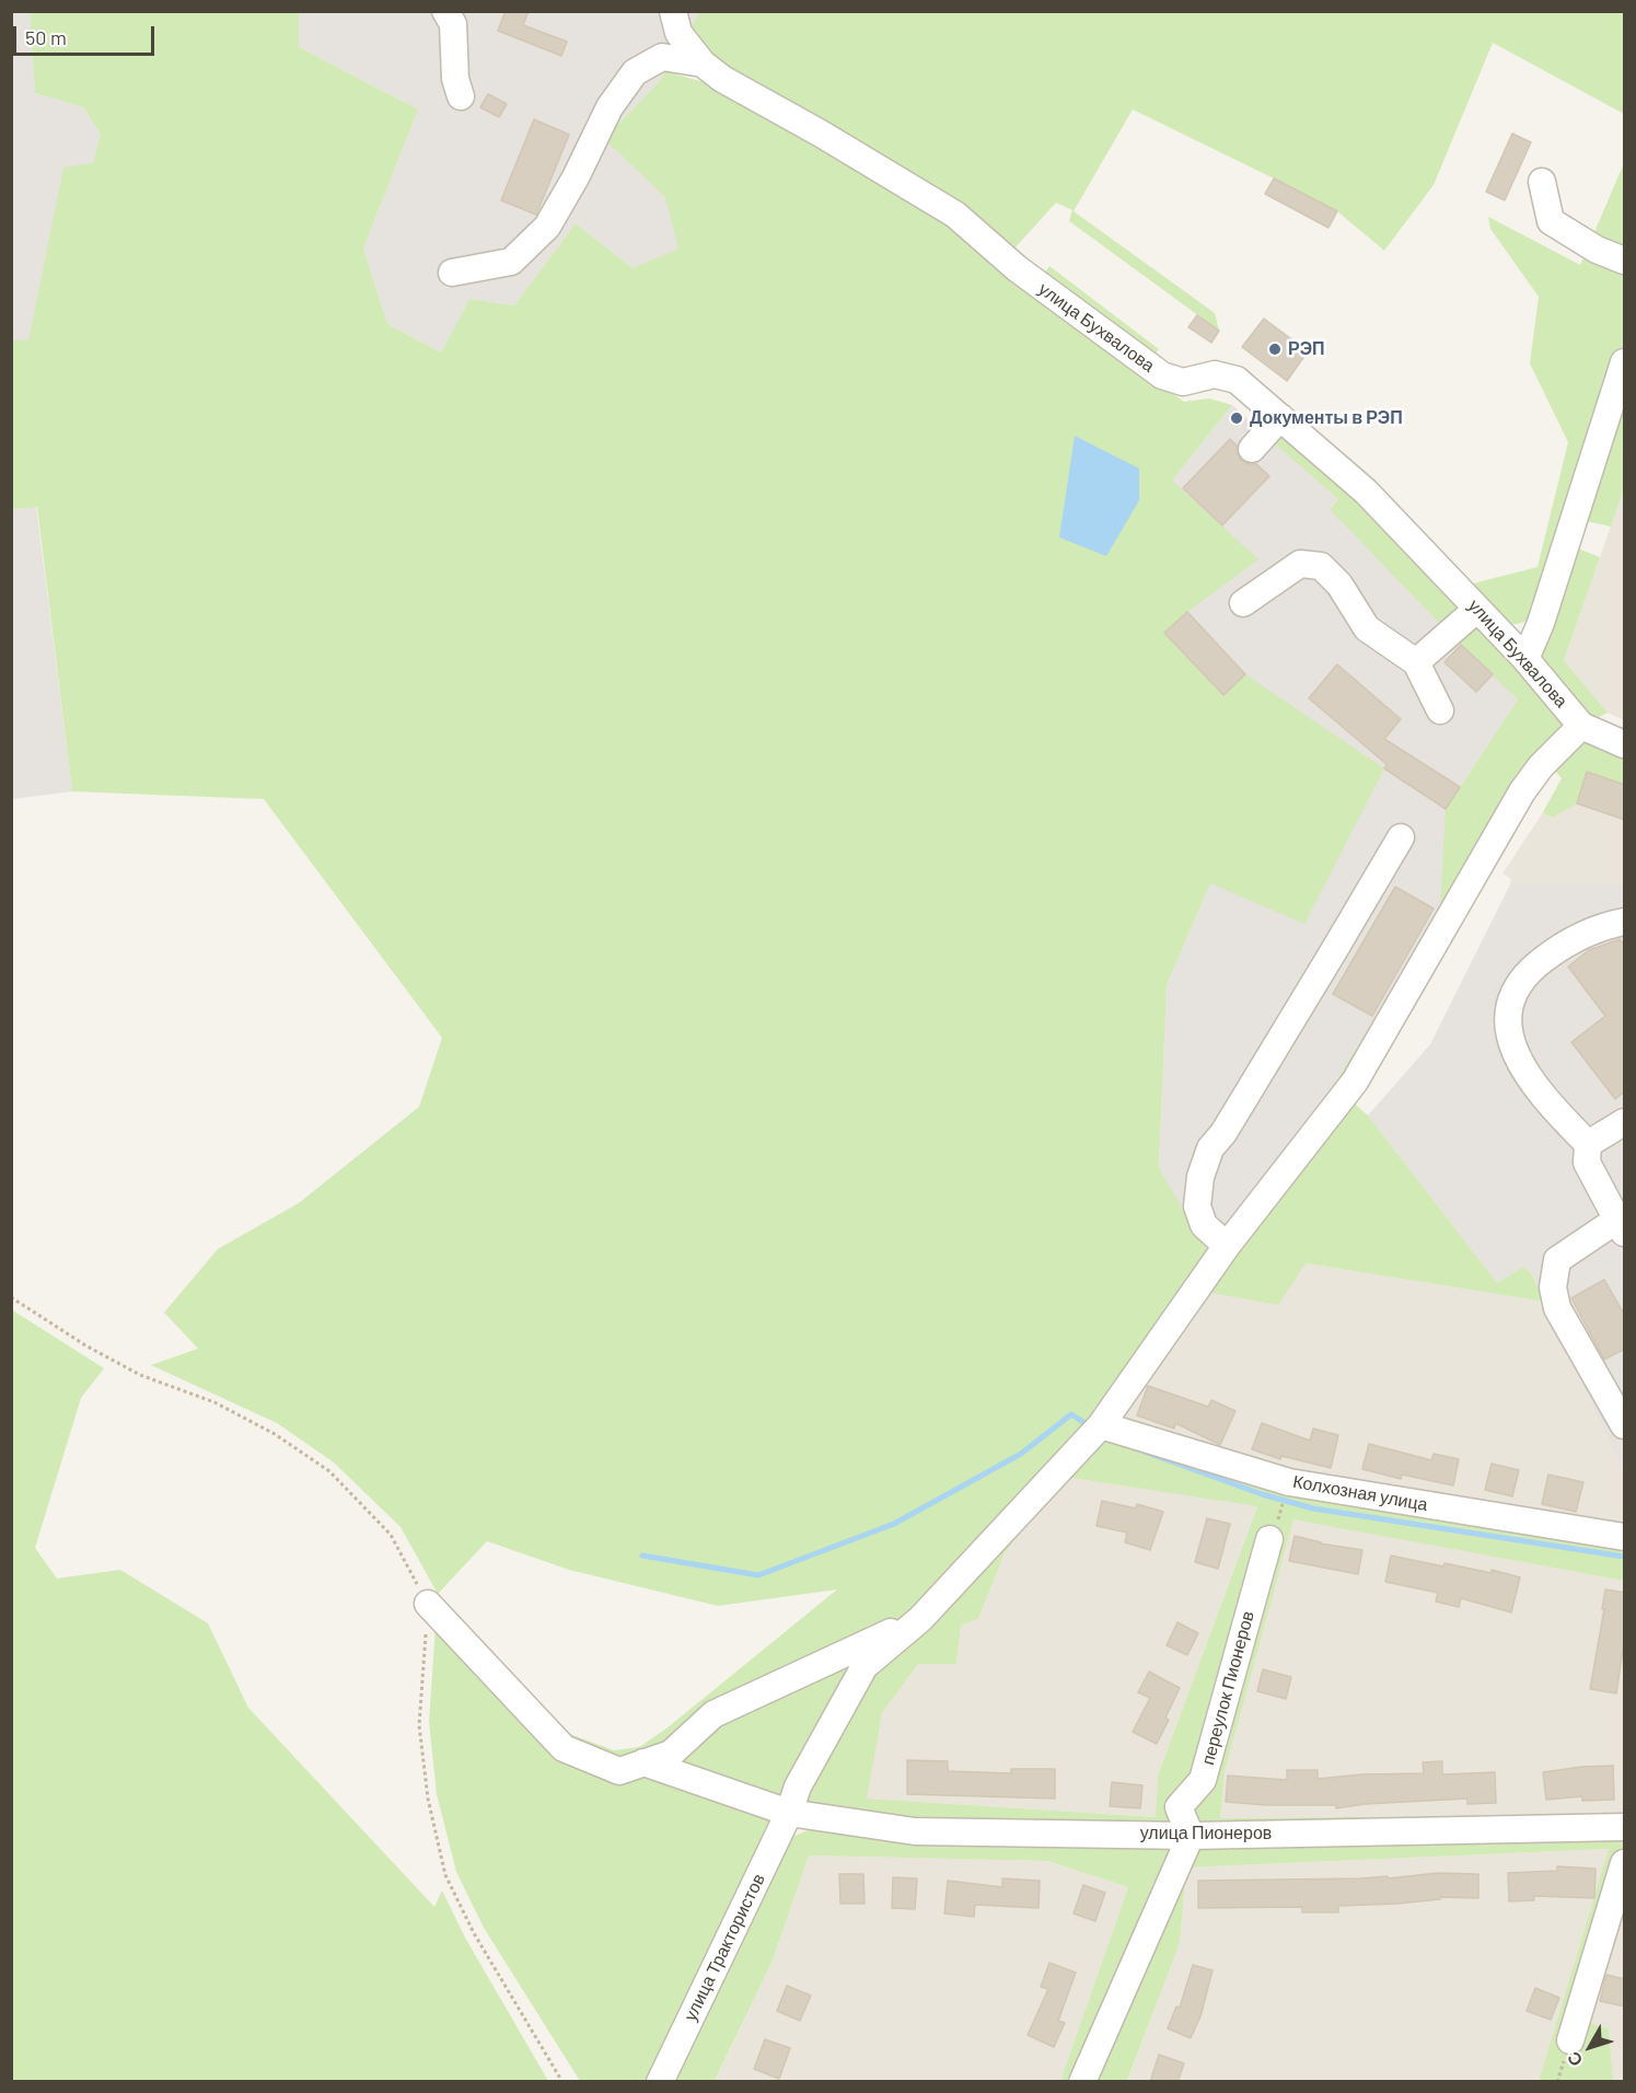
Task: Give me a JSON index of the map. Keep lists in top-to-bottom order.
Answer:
{
  "streets": {
    "street": [
      "улица Бухвалова",
      "Колхозная улица",
      "переулок Пионеров",
      "улица Пионеров",
      "улица Трактористов"
    ]
  },
  "crossings": [
    ["улица Бухвалова", "улица Трактористов"],
    ["Колхозная улица", "улица Трактористов"],
    ["переулок Пионеров", "улица Пионеров"],
    ["улица Пионеров", "улица Трактористов"]
  ],
  "places": ["РЭП", "Документы в РЭП"],
  "scale_bar": "50 m",
  "north": "bottom left"
}
